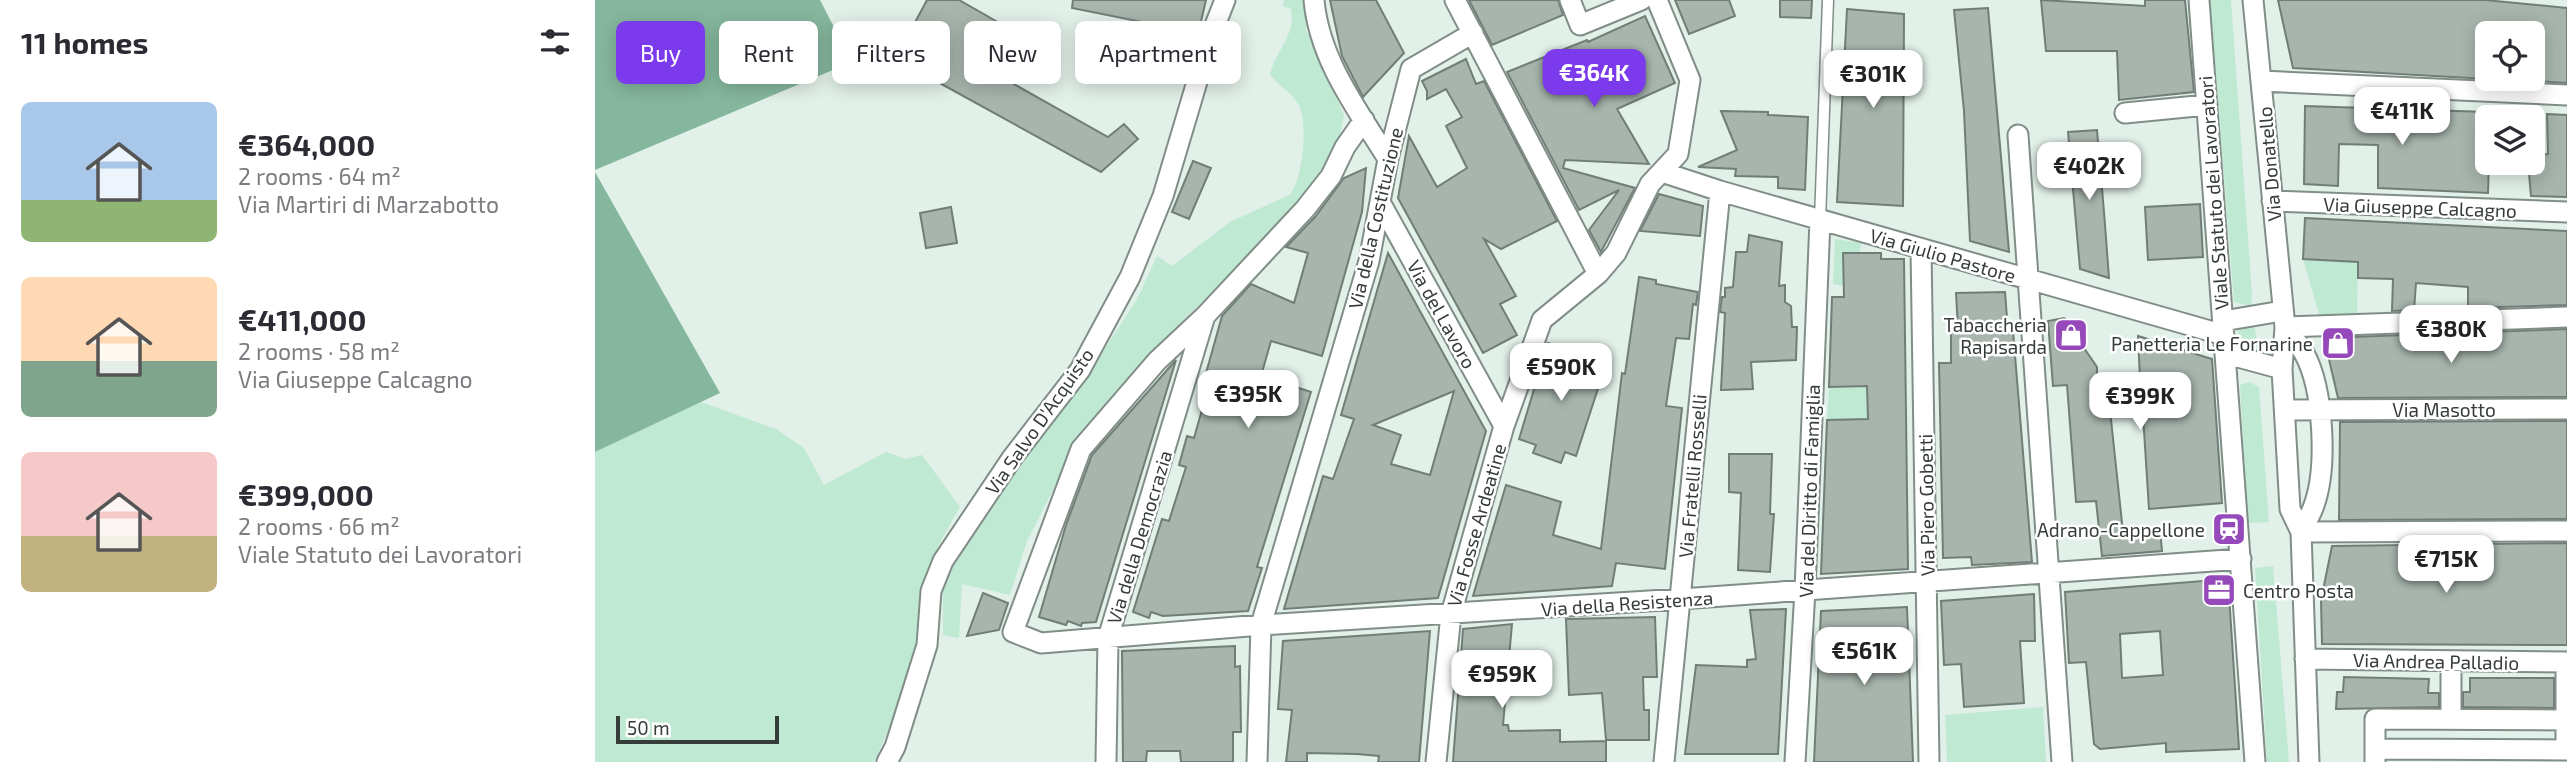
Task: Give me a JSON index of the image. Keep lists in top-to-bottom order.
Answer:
{
  "streets": {
    "street": [
      "Via Donatello",
      "Viale Statuto dei Lavoratori",
      "Via Giuseppe Calcagno",
      "Via della Costituzione",
      "Via Giulio Pastore",
      "Via del Lavoro",
      "Via Masotto",
      "Via Salvo D'Acquisto",
      "Via Fratelli Rosselli",
      "Via del Diritto di Famiglia",
      "Via Piero Gobetti",
      "Via Fosse Ardeatine",
      "Via della Democrazia",
      "Via della Resistenza",
      "Via Andrea Palladio"
    ]
  },
  "crossings": [
    ["Via Donatello", "Via Giuseppe Calcagno"],
    ["Via Donatello", "Via Giulio Pastore"],
    ["Via Donatello", "Via Masotto"],
    ["Viale Statuto dei Lavoratori", "Via Giulio Pastore"],
    ["Viale Statuto dei Lavoratori", "Via della Resistenza"],
    ["Via della Costituzione", "Via del Lavoro"],
    ["Via della Costituzione", "Via della Resistenza"],
    ["Via Giulio Pastore", "Via Fratelli Rosselli"],
    ["Via Giulio Pastore", "Via del Diritto di Famiglia"],
    ["Via Giulio Pastore", "Via Piero Gobetti"],
    ["Via Giulio Pastore", "Via Fosse Ardeatine"],
    ["Via del Lavoro", "Via Fosse Ardeatine"],
    ["Via Fratelli Rosselli", "Via della Resistenza"],
    ["Via del Diritto di Famiglia", "Via della Resistenza"],
    ["Via Piero Gobetti", "Via della Resistenza"],
    ["Via Fosse Ardeatine", "Via della Resistenza"],
    ["Via della Democrazia", "Via della Resistenza"]
  ],
  "places": {
    "shop": ["Tabaccheria Rapisarda", "Panetteria Le Fornarine"],
    "station": ["Adrano-Cappellone"],
    "office": ["Centro Posta"]
  },
  "scale_bar": "50 m",
  "page": {
    "heading": "11 homes",
    "chip": [
      "Buy",
      "Rent",
      "Filters",
      "New",
      "Apartment"
    ],
    "price": [
      "€364K",
      "€301K",
      "€411K",
      "€402K",
      "€380K",
      "€590K",
      "€395K",
      "€399K",
      "€715K",
      "€561K",
      "€959K"
    ],
    "list": [
      {
        "name": "€364,000",
        "note": "2 rooms · 64 m² · Via Martiri di Marzabotto"
      },
      {
        "name": "€411,000",
        "note": "2 rooms · 58 m² · Via Giuseppe Calcagno"
      },
      {
        "name": "€399,000",
        "note": "2 rooms · 66 m² · Viale Statuto dei Lavoratori"
      }
    ],
    "scale": "50 m"
  }
}
